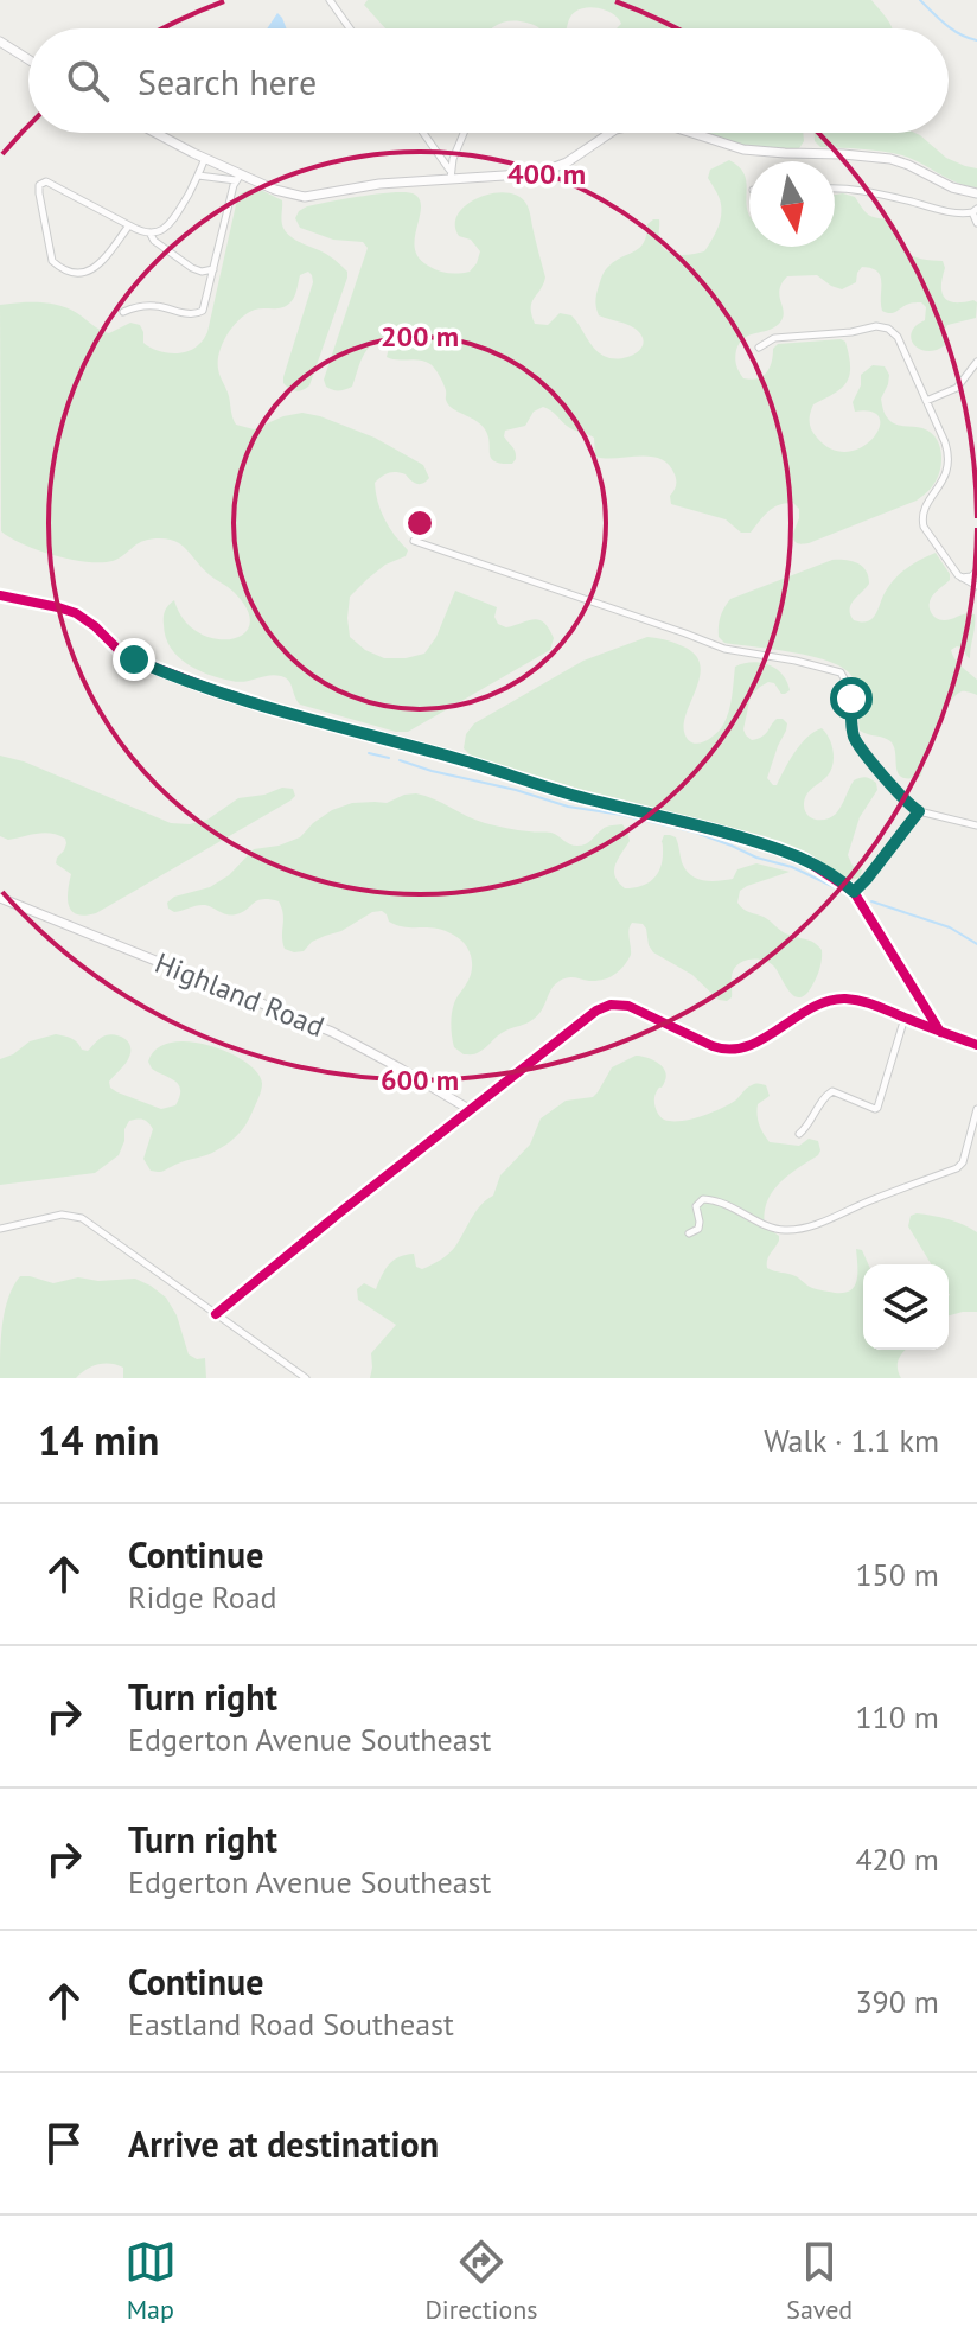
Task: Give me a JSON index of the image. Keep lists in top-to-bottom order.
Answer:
{
  "streets": {
    "street": ["Highland Road"]
  },
  "north": "bottom",
  "page": {
    "search": "Search here",
    "heading": ["14 min", "Walk · 1.1 km"],
    "list": [
      ["Continue", "Ridge Road", "150 m"],
      ["Turn right", "Edgerton Avenue Southeast", "110 m"],
      ["Turn right", "Edgerton Avenue Southeast", "420 m"],
      ["Continue", "Eastland Road Southeast", "390 m"],
      "Arrive at destination"
    ],
    "nav": ["Map", "Directions", "Saved"]
  },
  "rings": ["400 m", "200 m", "600 m"]
}
